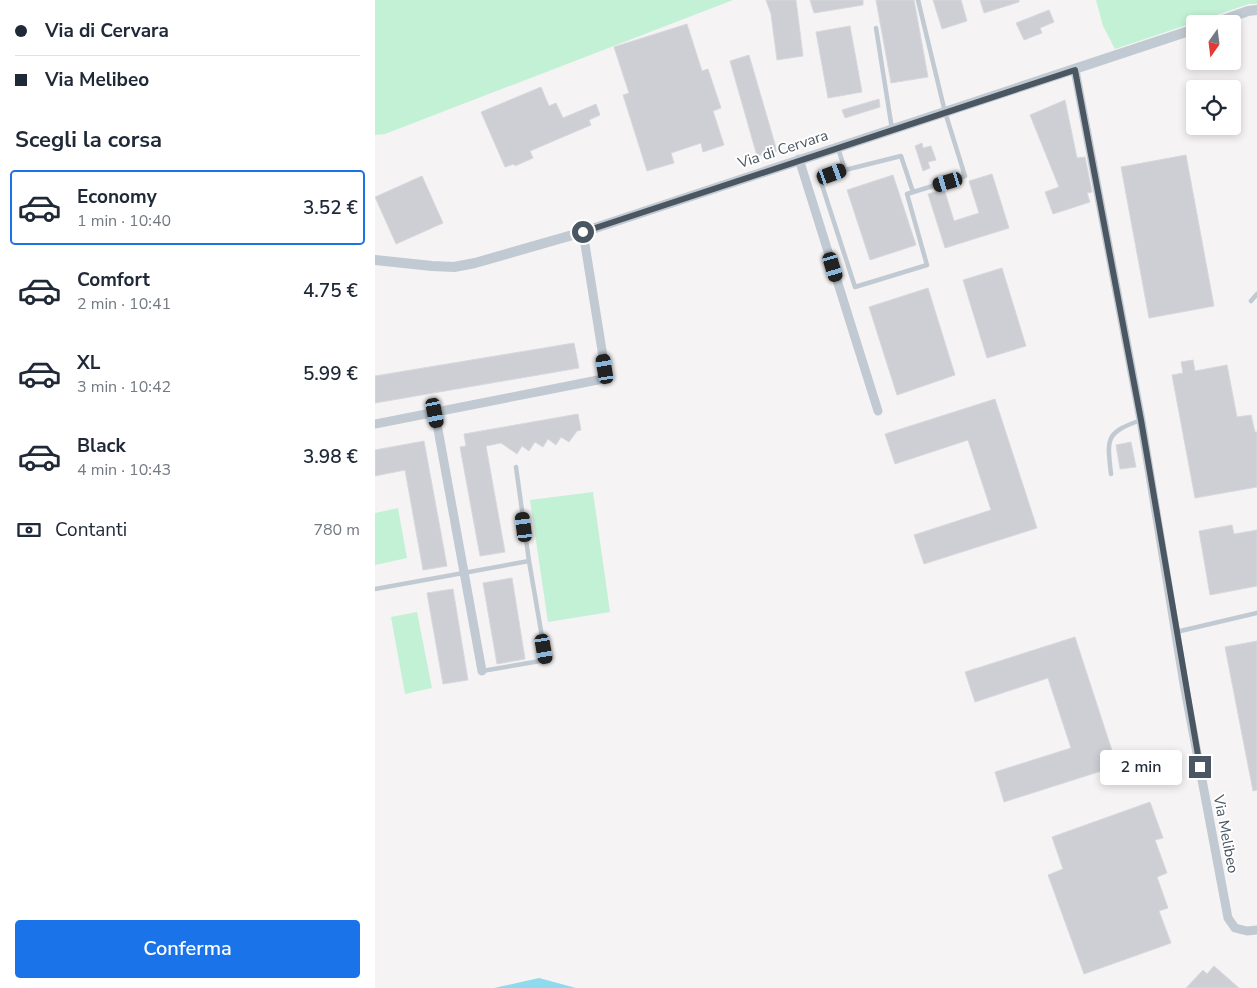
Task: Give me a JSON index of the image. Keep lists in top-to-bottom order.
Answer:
{
  "streets": {
    "street": ["Via di Cervara", "Via Melibeo"]
  },
  "crossings": [
    ["Via di Cervara", "Via Melibeo"]
  ],
  "north": "bottom",
  "page": {
    "banner": ["Via di Cervara", "Via Melibeo"],
    "heading": "Scegli la corsa",
    "list": [
      {
        "name": "Economy",
        "note": "1 min · 10:40",
        "value": "3.52 €"
      },
      {
        "name": "Comfort",
        "note": "2 min · 10:41",
        "value": "4.75 €"
      },
      {
        "name": "XL",
        "note": "3 min · 10:42",
        "value": "5.99 €"
      },
      {
        "name": "Black",
        "note": "4 min · 10:43",
        "value": "3.98 €"
      }
    ],
    "pay": ["Contanti", "780 m"],
    "bubble": "2 min",
    "buttons": "Conferma"
  }
}
